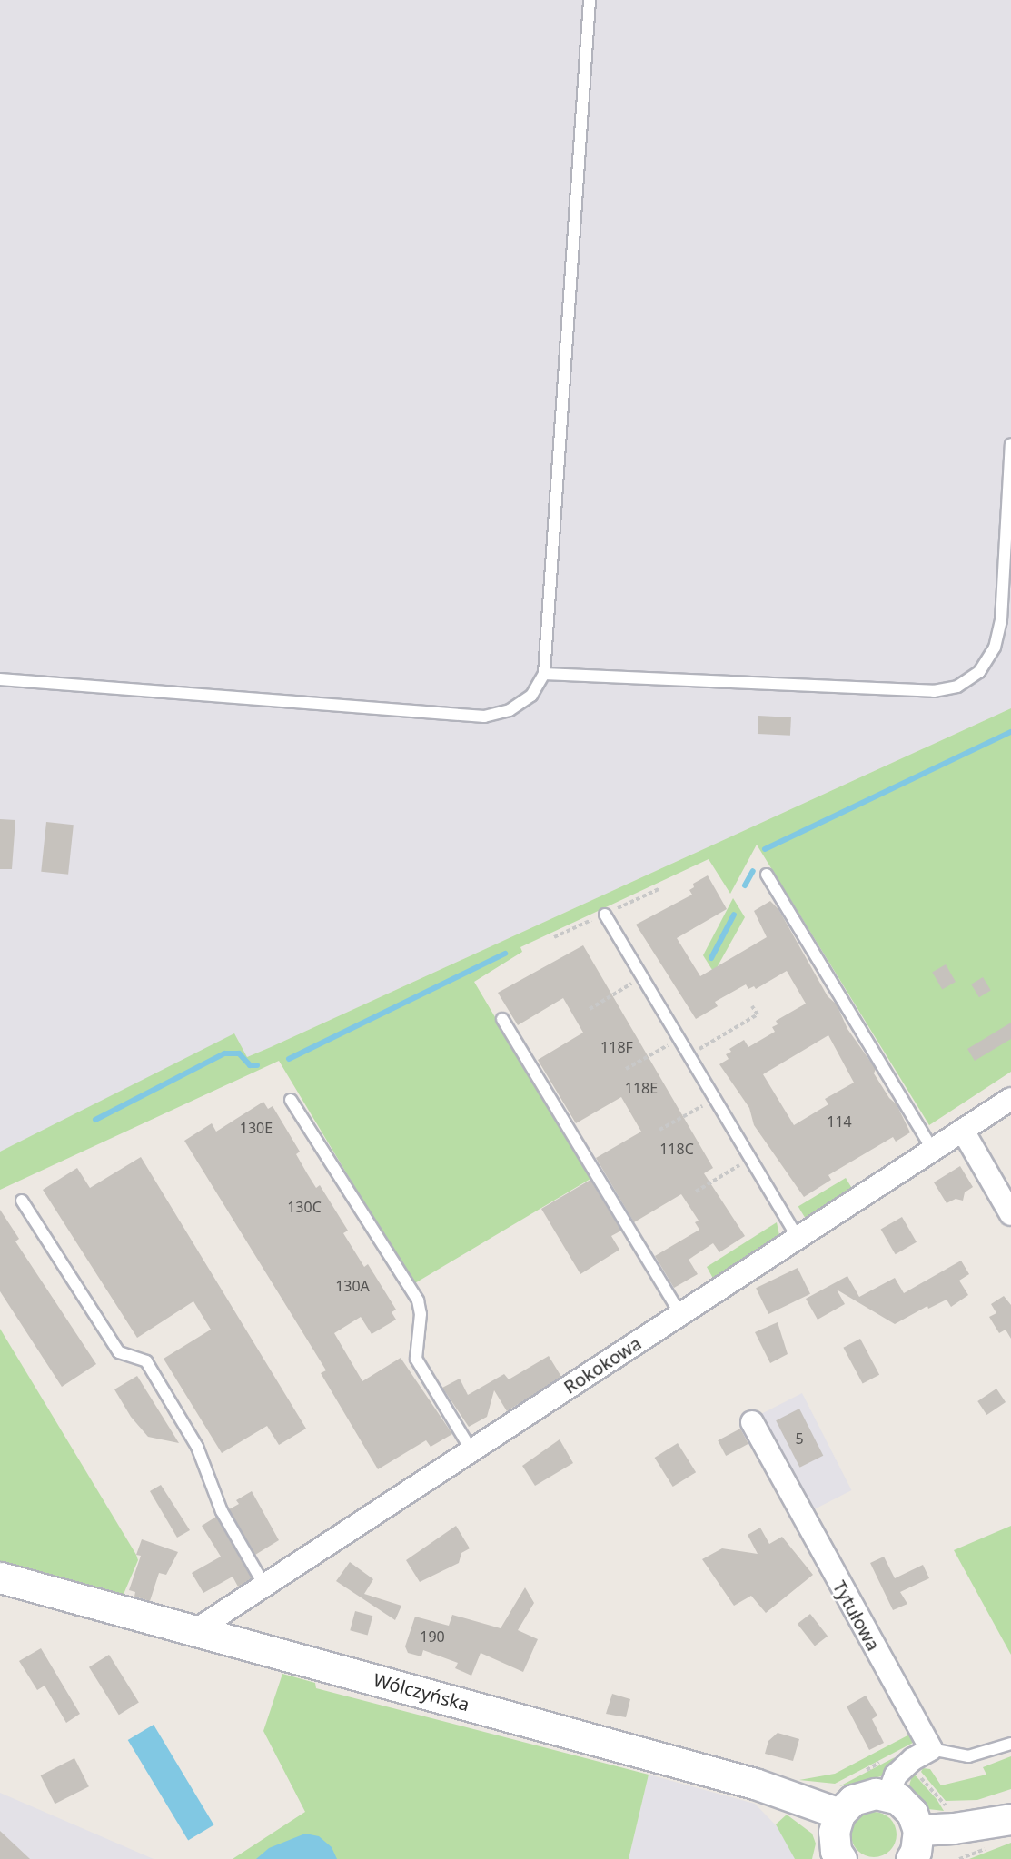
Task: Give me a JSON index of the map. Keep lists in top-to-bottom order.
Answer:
{
  "streets": {
    "street": ["Rokokowa", "Tytułowa", "Wólczyńska"]
  },
  "crossings": [
    ["Rokokowa", "Wólczyńska"]
  ],
  "house_numbers": [
    "118F",
    "118E",
    "114",
    "130E",
    "118C",
    "130C",
    "130A",
    "5",
    "190"
  ]
}
